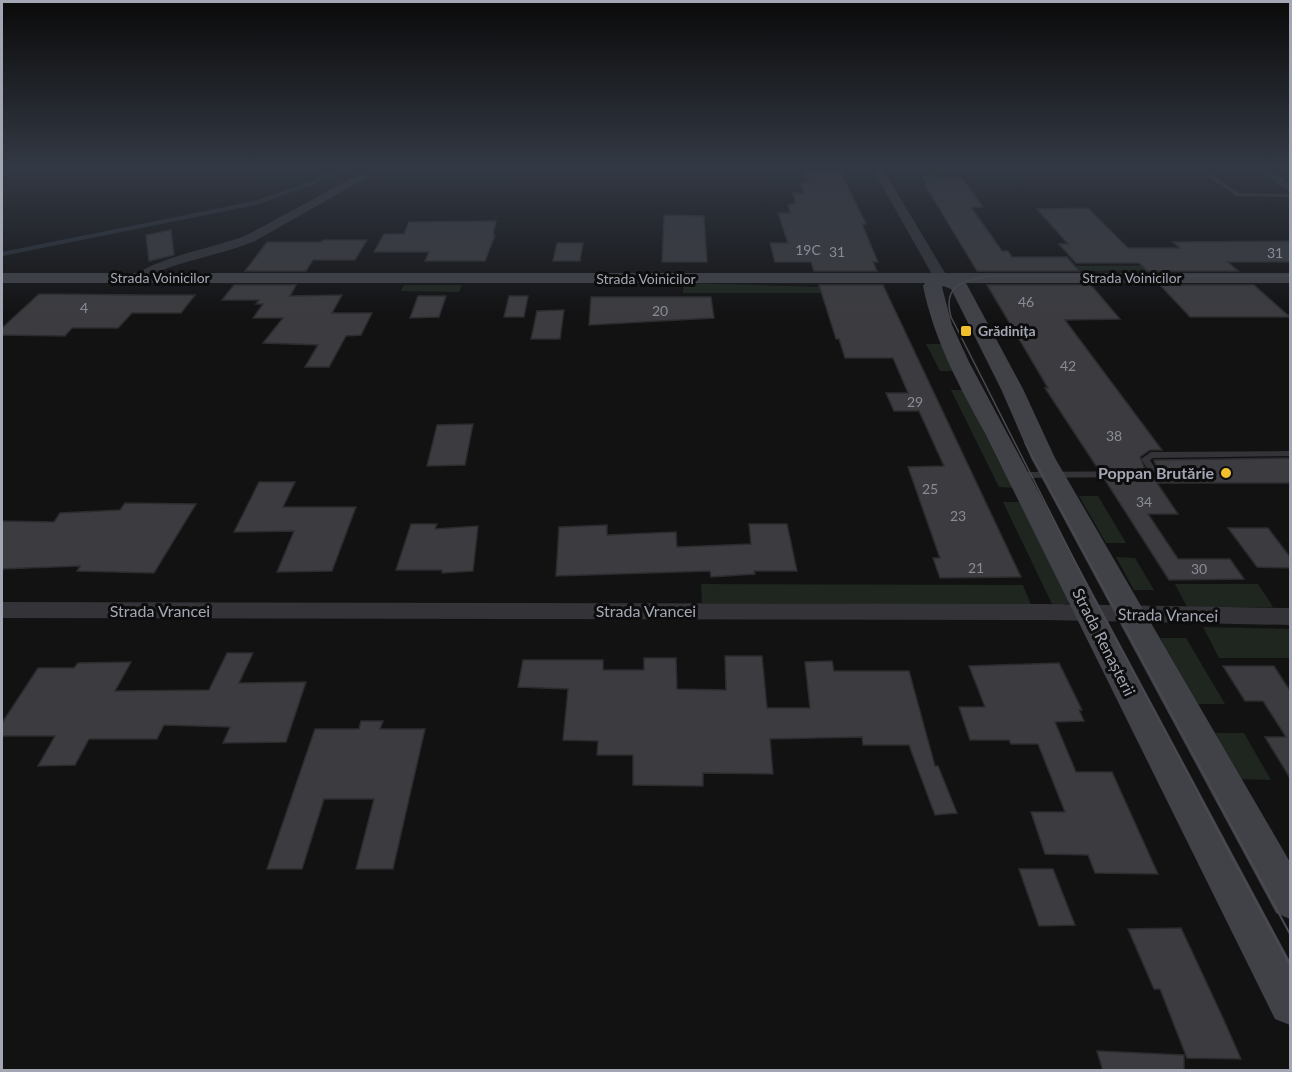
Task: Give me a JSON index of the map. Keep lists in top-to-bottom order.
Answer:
{
  "streets": {
    "street": ["Strada Voinicilor", "Strada Vrancei", "Strada Renașterii"]
  },
  "crossings": [
    ["Strada Voinicilor", "Strada Renașterii"],
    ["Strada Vrancei", "Strada Renașterii"]
  ],
  "places": {
    "transit": ["Grădinița"],
    "other": ["Poppan Brutărie"]
  },
  "house_numbers": [
    "19C",
    "31",
    "31",
    "46",
    "4",
    "20",
    "42",
    "29",
    "38",
    "25",
    "34",
    "23",
    "21",
    "30"
  ]
}
